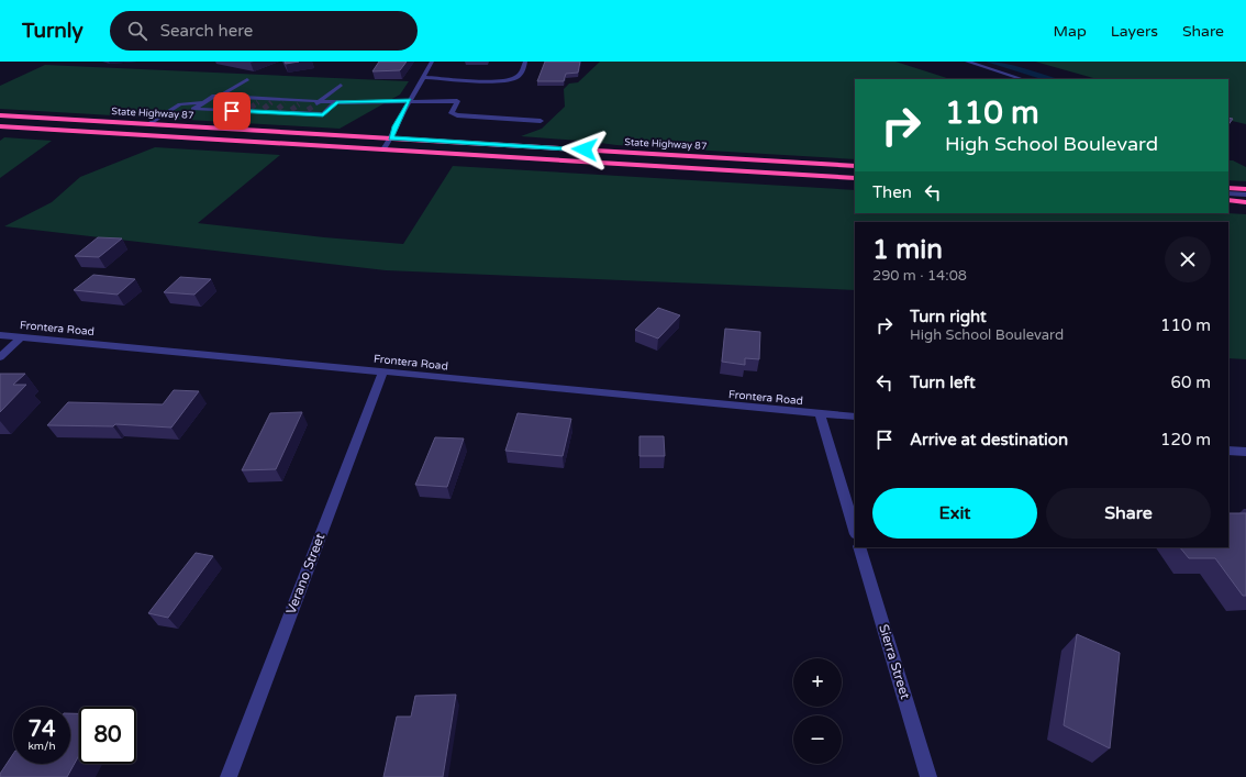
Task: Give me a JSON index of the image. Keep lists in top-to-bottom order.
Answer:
{
  "streets": {
    "highway": ["State Highway 87"],
    "street": ["Frontera Road", "Verano Street", "Sierra Street"]
  },
  "crossings": [
    ["Frontera Road", "Verano Street"]
  ],
  "page": {
    "header": "Turnly",
    "search": "Search here",
    "nav": ["Map", "Layers", "Share"],
    "turn": ["110 m", "High School Boulevard"],
    "then": "Then",
    "heading": ["1 min", "290 m · 14:08"],
    "list": [
      {
        "name": "Turn right",
        "note": "High School Boulevard",
        "value": "110 m"
      },
      {
        "name": "Turn left",
        "value": "60 m"
      },
      {
        "name": "Arrive at destination",
        "value": "120 m"
      }
    ],
    "buttons": ["Exit", "Share"],
    "map_buttons": ["+", "−"],
    "speed": "74 km/h",
    "limit": "80"
  }
}
